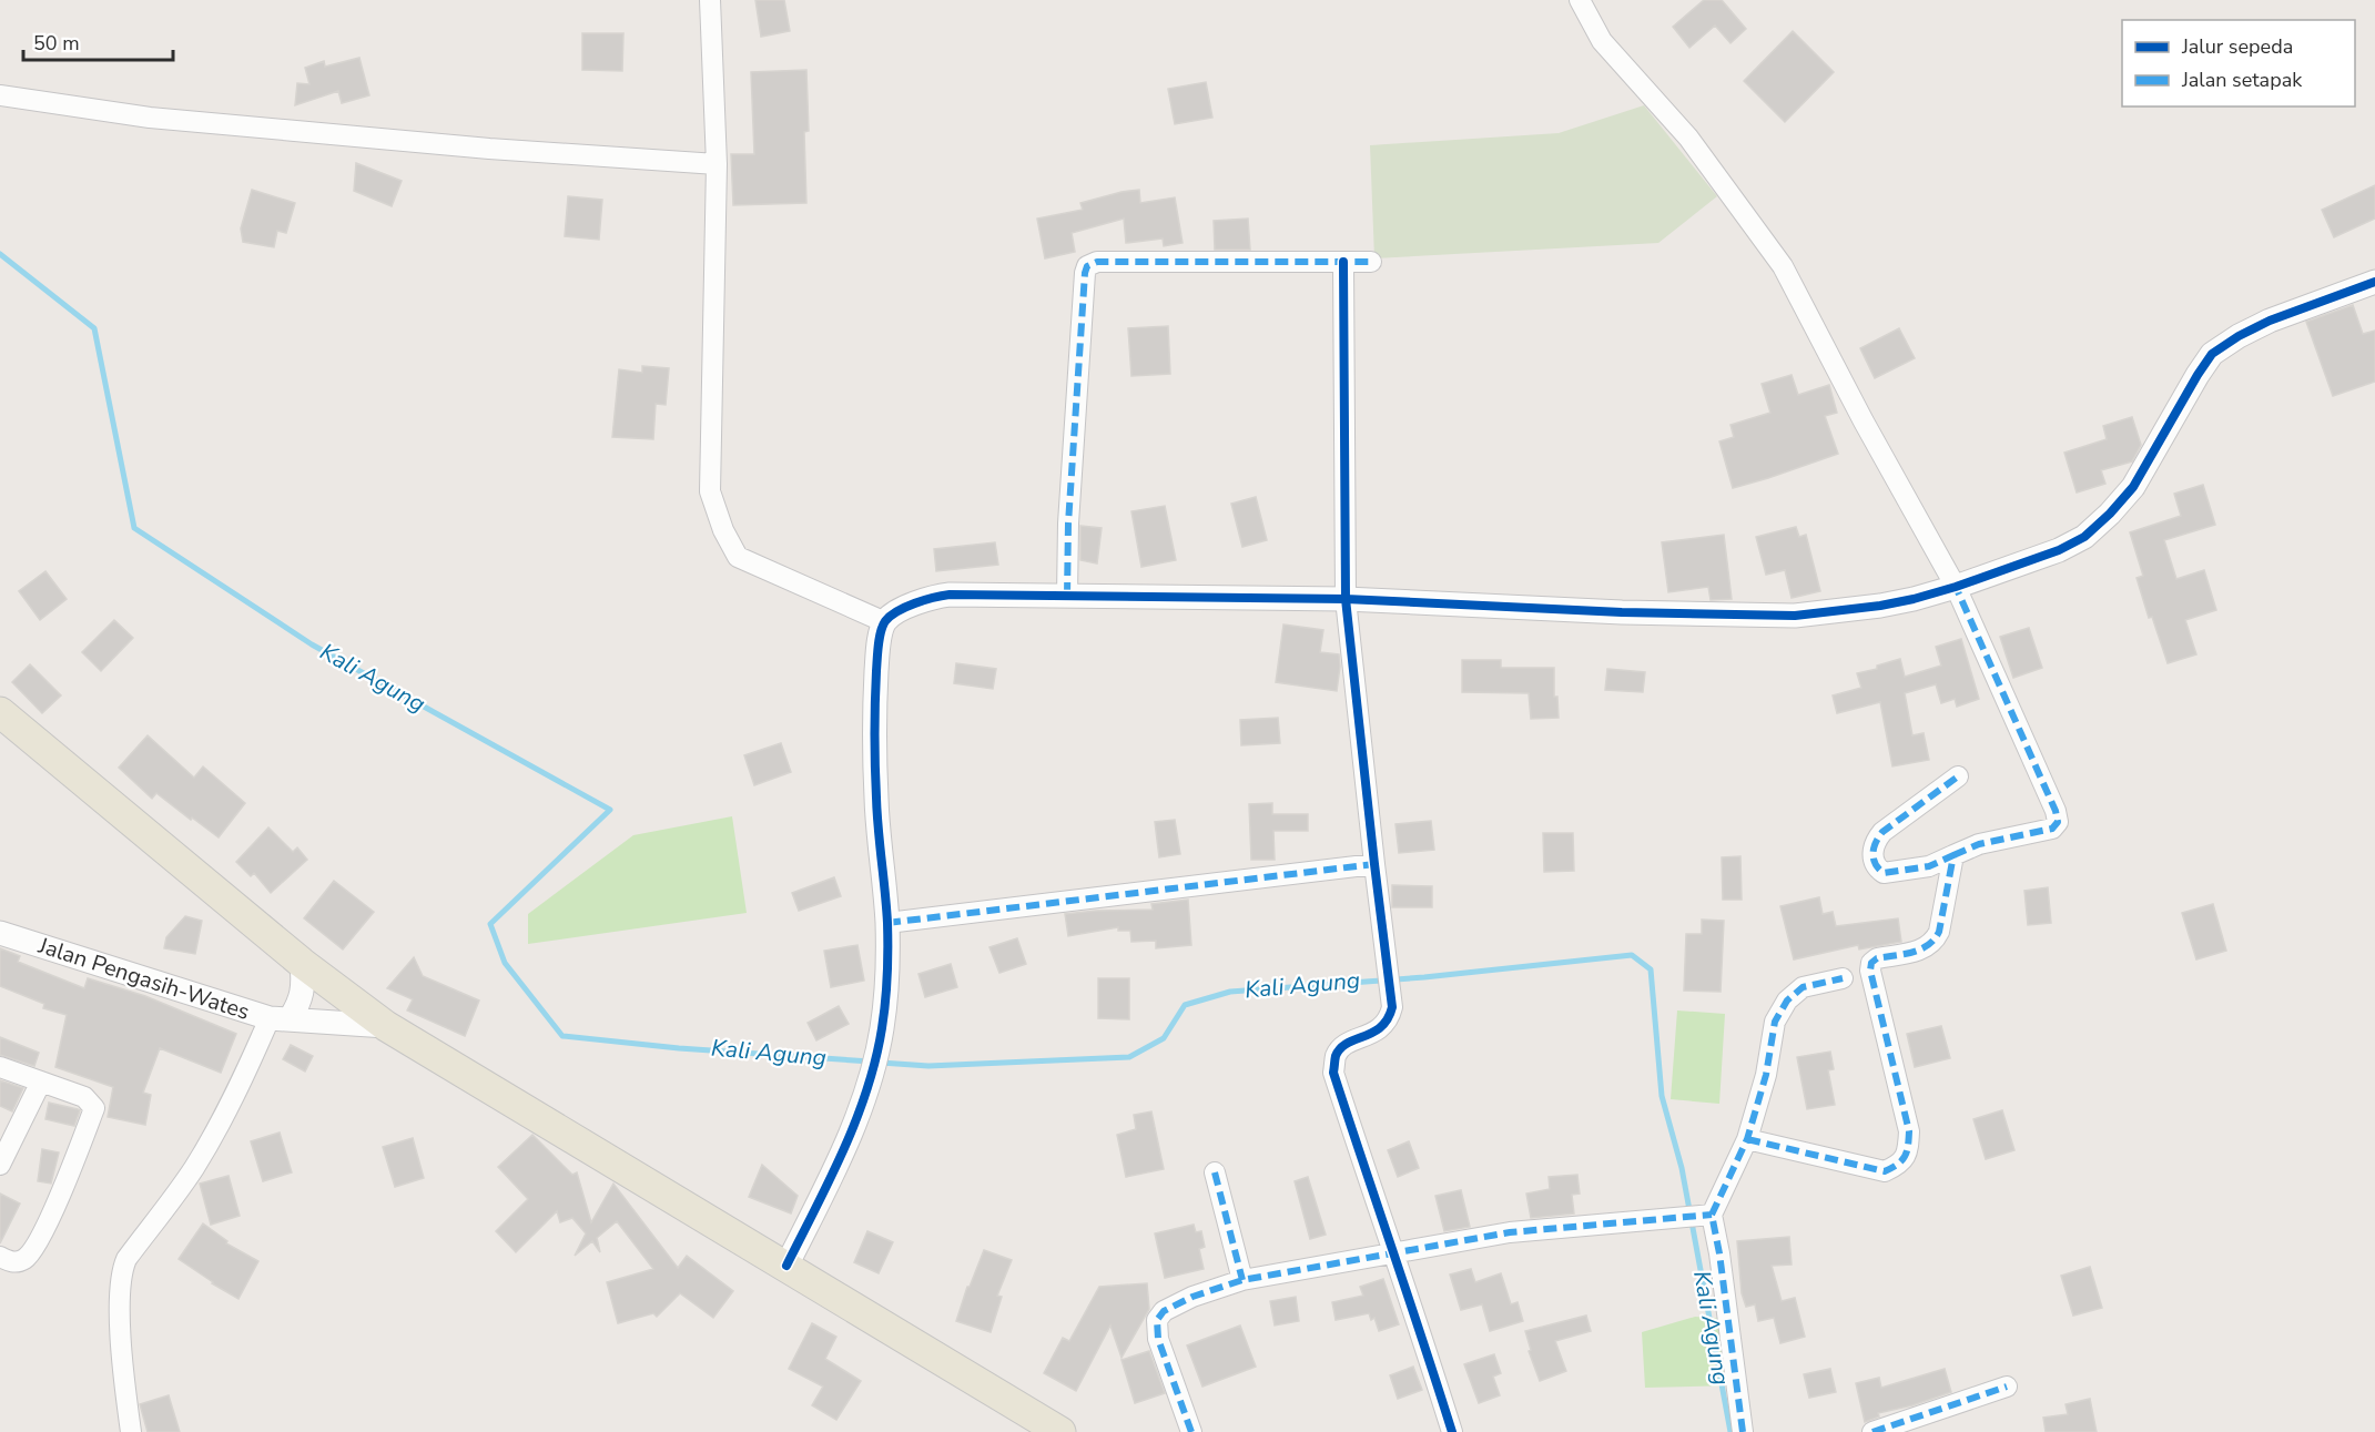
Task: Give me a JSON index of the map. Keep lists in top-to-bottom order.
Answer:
{
  "streets": {
    "street": ["Jalan Pengasih-Wates"]
  },
  "water": ["Kali Agung"],
  "legend": ["Jalur sepeda", "Jalan setapak"],
  "scale_bar": "50 m"
}
